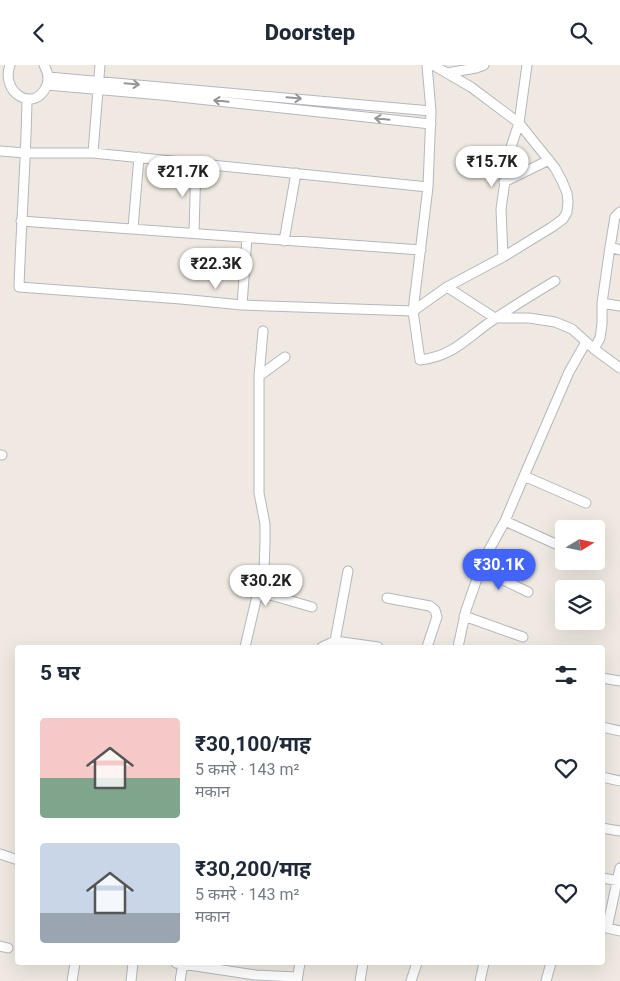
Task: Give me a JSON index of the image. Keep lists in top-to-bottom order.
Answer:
{
  "north": "right",
  "page": {
    "header": "Doorstep",
    "price": [
      "₹15.7K",
      "₹21.7K",
      "₹22.3K",
      "₹30.1K",
      "₹30.2K"
    ],
    "heading": "5 घर",
    "list": [
      {
        "name": "₹30,100/माह",
        "note": "5 कमरे · 143 m² · मकान"
      },
      {
        "name": "₹30,200/माह",
        "note": "5 कमरे · 143 m² · मकान"
      }
    ]
  }
}
